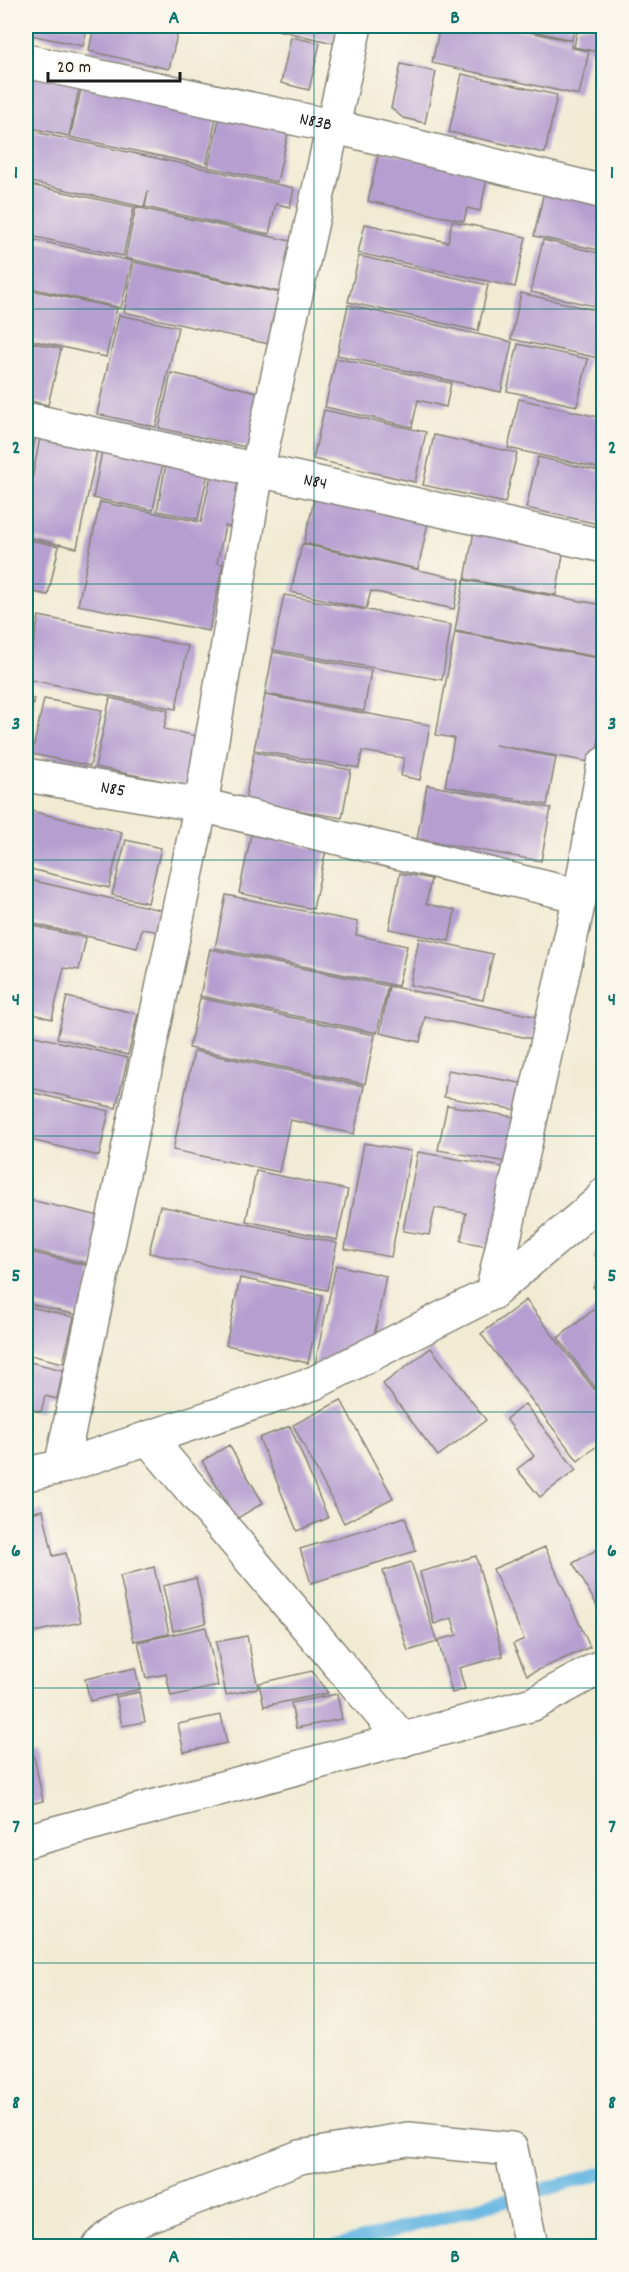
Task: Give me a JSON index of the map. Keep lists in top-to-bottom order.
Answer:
{
  "streets": {
    "street": ["N83B", "N84", "N85"]
  },
  "scale_bar": "20 m",
  "grid": {
    "columns": ["A", "B"],
    "rows": [
      "1",
      "2",
      "3",
      "4",
      "5",
      "6",
      "7",
      "8"
    ]
  }
}
